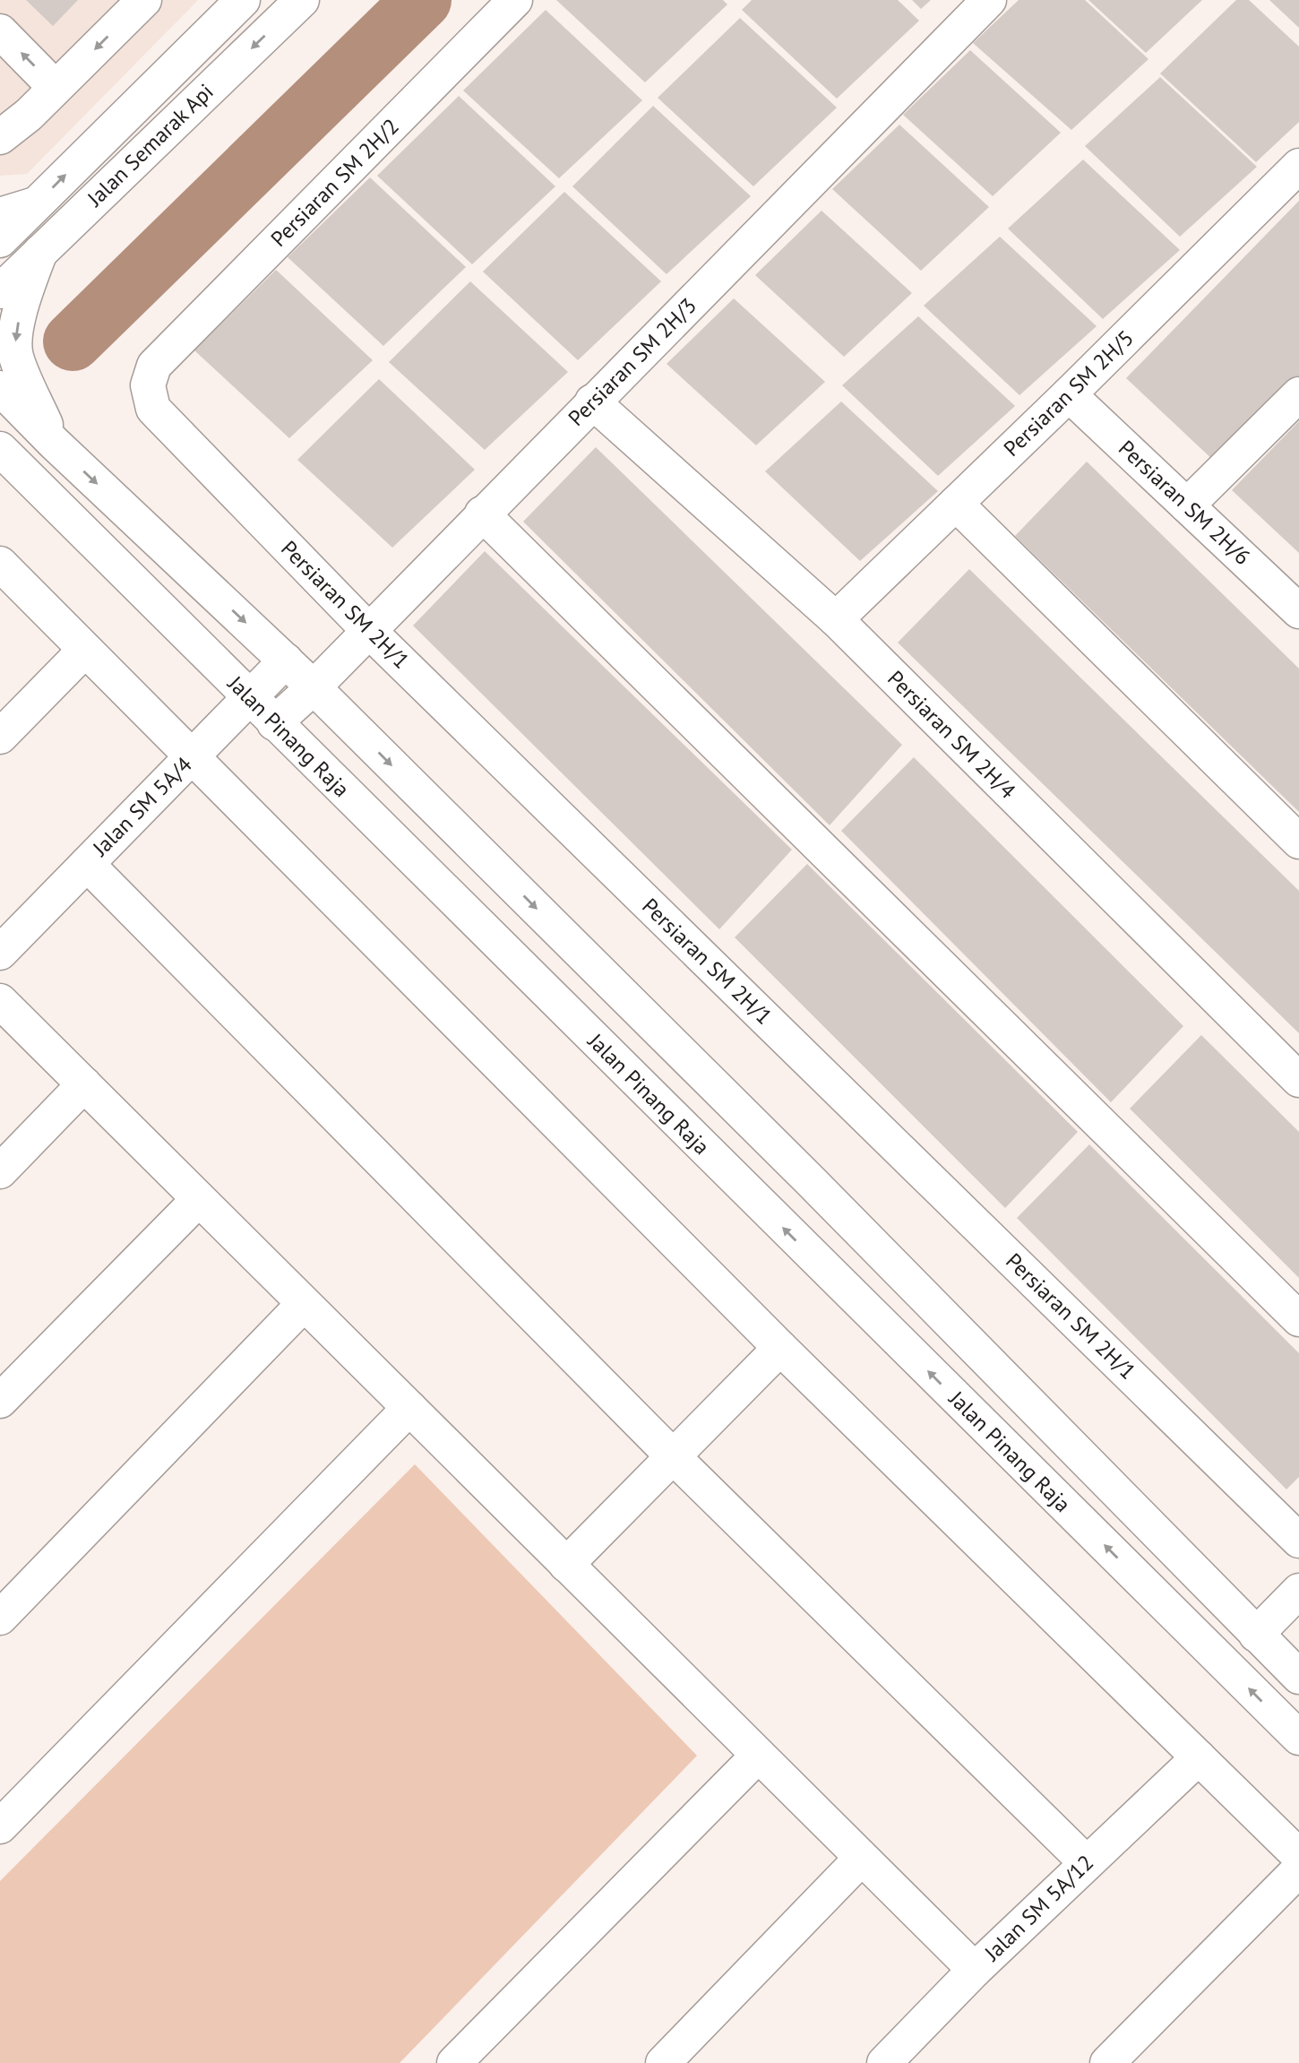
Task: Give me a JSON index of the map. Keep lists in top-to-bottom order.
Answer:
{
  "streets": {
    "street": [
      "Jalan Semarak Api",
      "Persiaran SM 2H/2",
      "Persiaran SM 2H/3",
      "Persiaran SM 2H/5",
      "Persiaran SM 2H/6",
      "Persiaran SM 2H/1",
      "Persiaran SM 2H/4",
      "Jalan Pinang Raja",
      "Jalan SM 5A/4",
      "Jalan SM 5A/12"
    ]
  },
  "crossings": [
    ["Persiaran SM 2H/2", "Persiaran SM 2H/1"],
    ["Persiaran SM 2H/3", "Persiaran SM 2H/1"],
    ["Persiaran SM 2H/3", "Persiaran SM 2H/4"],
    ["Persiaran SM 2H/3", "Jalan Pinang Raja"],
    ["Persiaran SM 2H/5", "Persiaran SM 2H/6"],
    ["Persiaran SM 2H/5", "Persiaran SM 2H/4"],
    ["Jalan Pinang Raja", "Jalan SM 5A/4"]
  ]
}
